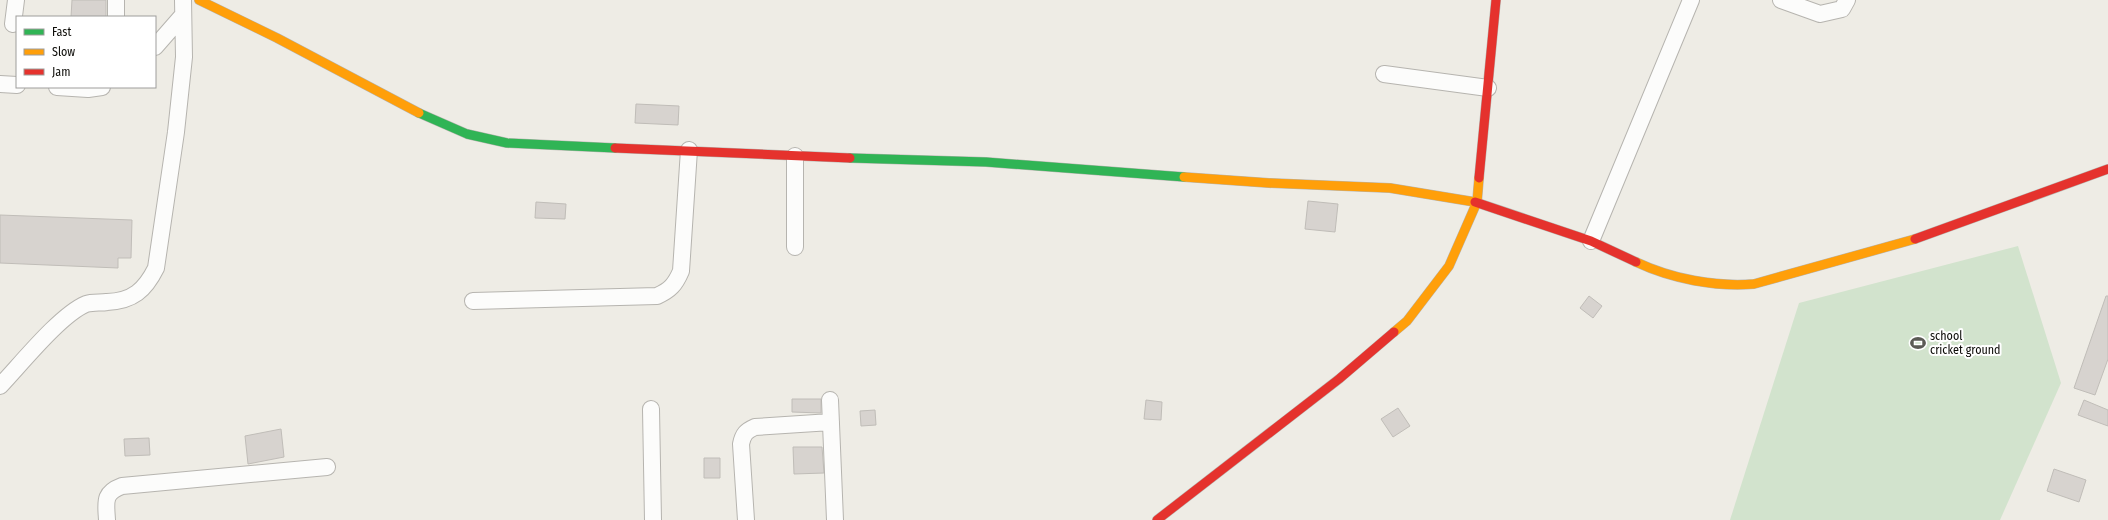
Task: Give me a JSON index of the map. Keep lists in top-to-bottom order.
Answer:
{
  "places": {
    "sports": ["school cricket ground"]
  },
  "legend": ["Fast", "Slow", "Jam"]
}
